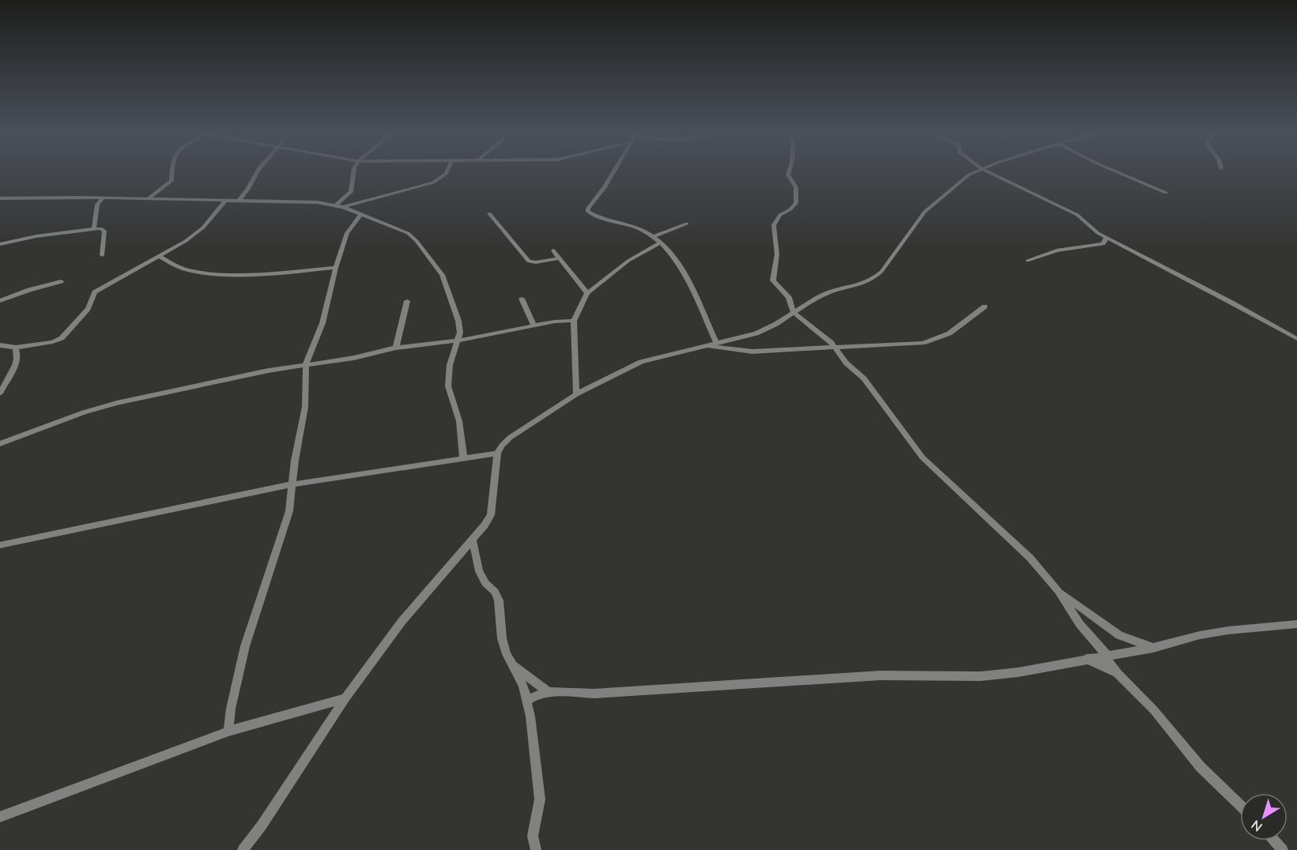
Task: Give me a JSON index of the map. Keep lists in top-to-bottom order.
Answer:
{
  "north": "bottom left"
}
